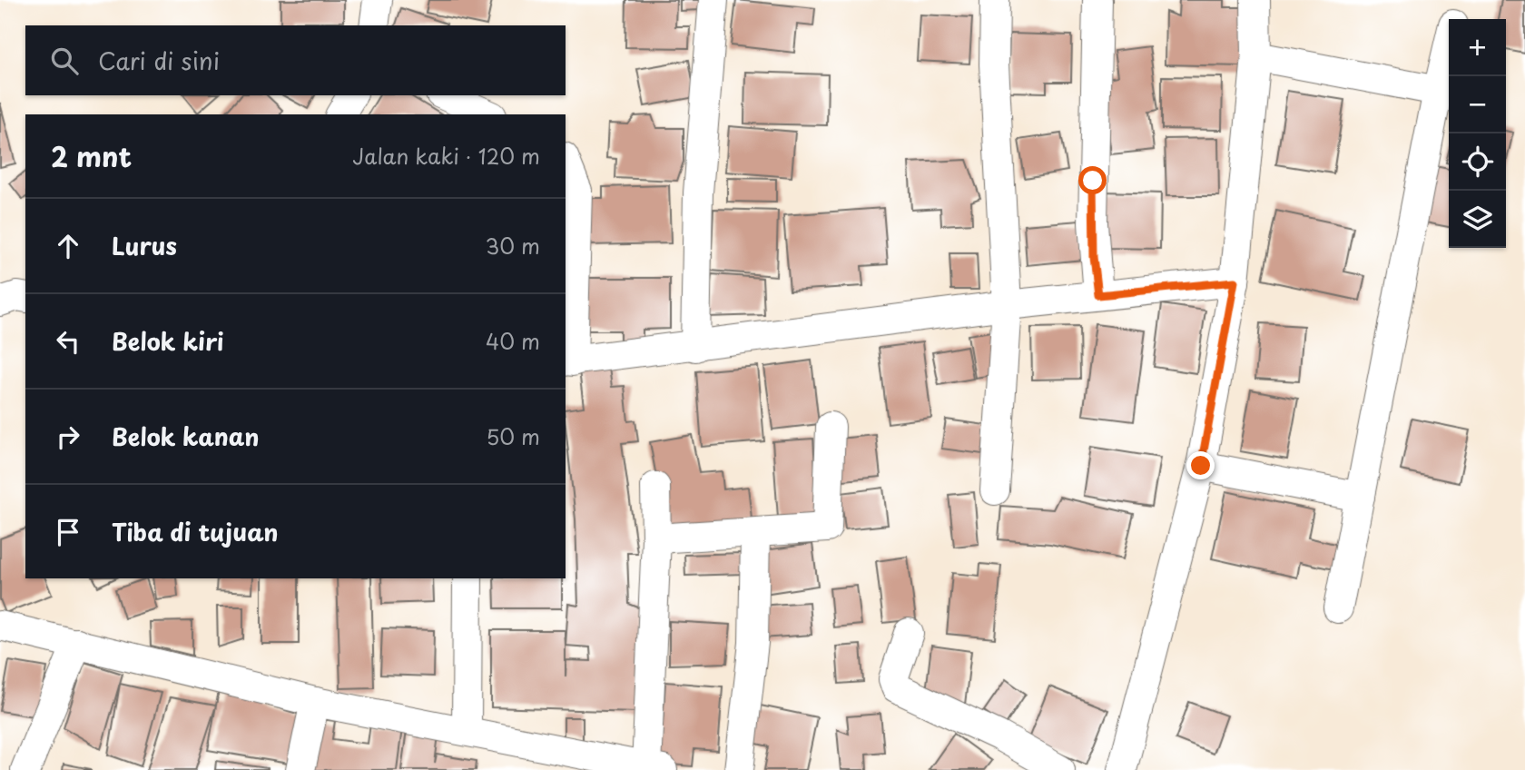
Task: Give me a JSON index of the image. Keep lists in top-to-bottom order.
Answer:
{
  "page": {
    "map_buttons": ["+", "−"],
    "search": "Cari di sini",
    "heading": ["2 mnt", "Jalan kaki · 120 m"],
    "list": [
      ["Lurus", "30 m"],
      ["Belok kiri", "40 m"],
      ["Belok kanan", "50 m"],
      "Tiba di tujuan"
    ]
  }
}
